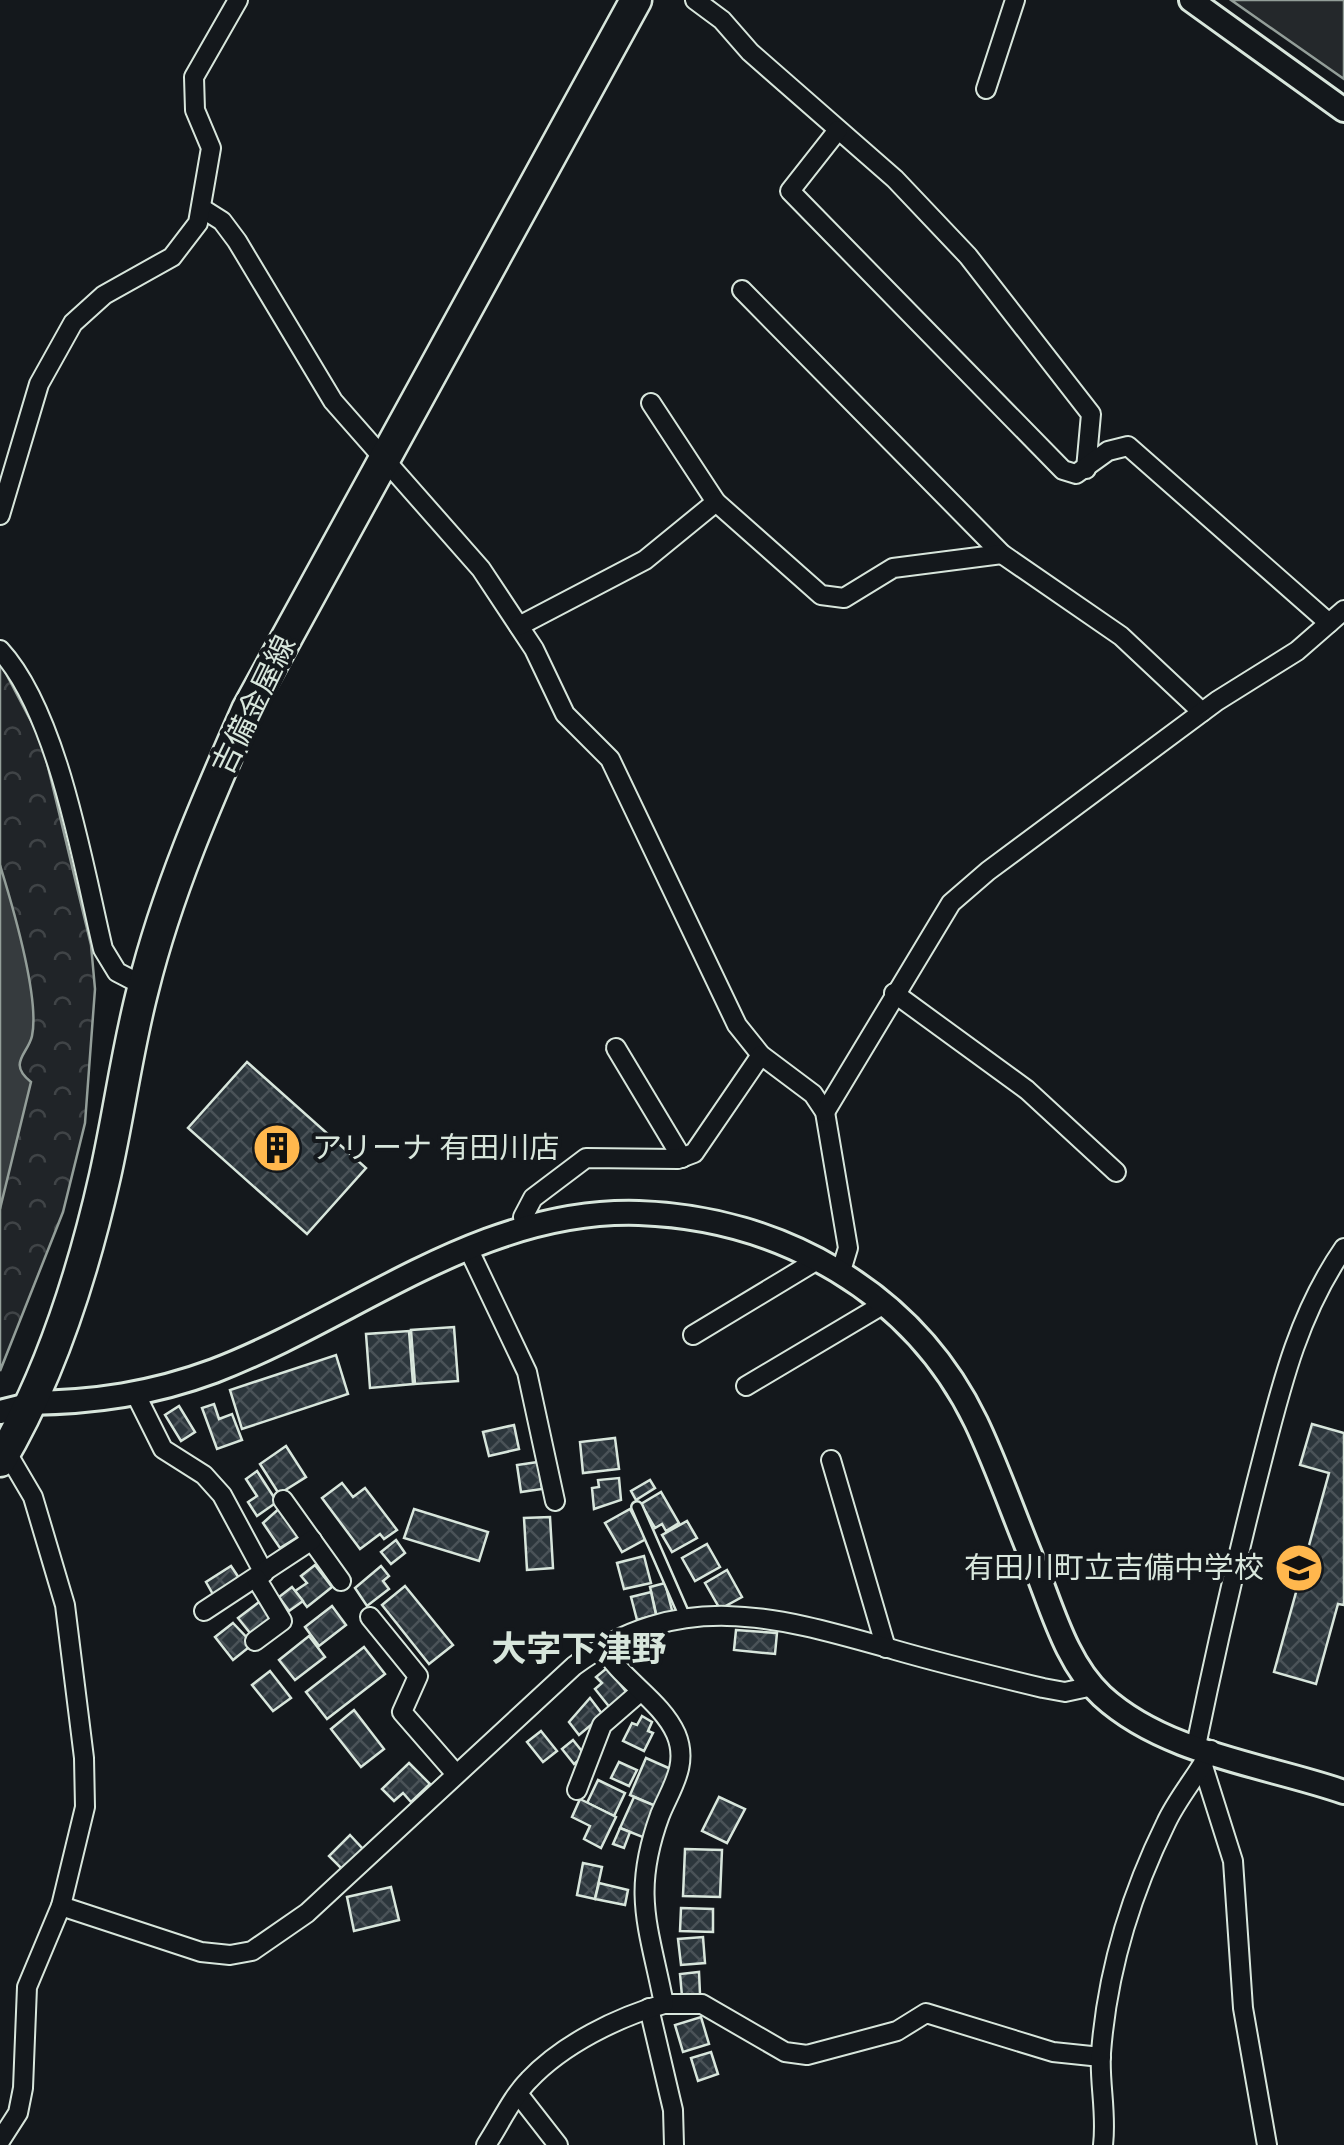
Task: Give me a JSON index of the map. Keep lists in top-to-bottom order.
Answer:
{
  "streets": {
    "main road": ["吉備金屋線"]
  },
  "districts": ["大字下津野"],
  "places": {
    "building": ["アリーナ 有田川店"],
    "school or university": ["有田川町立吉備中学校"]
  }
}
